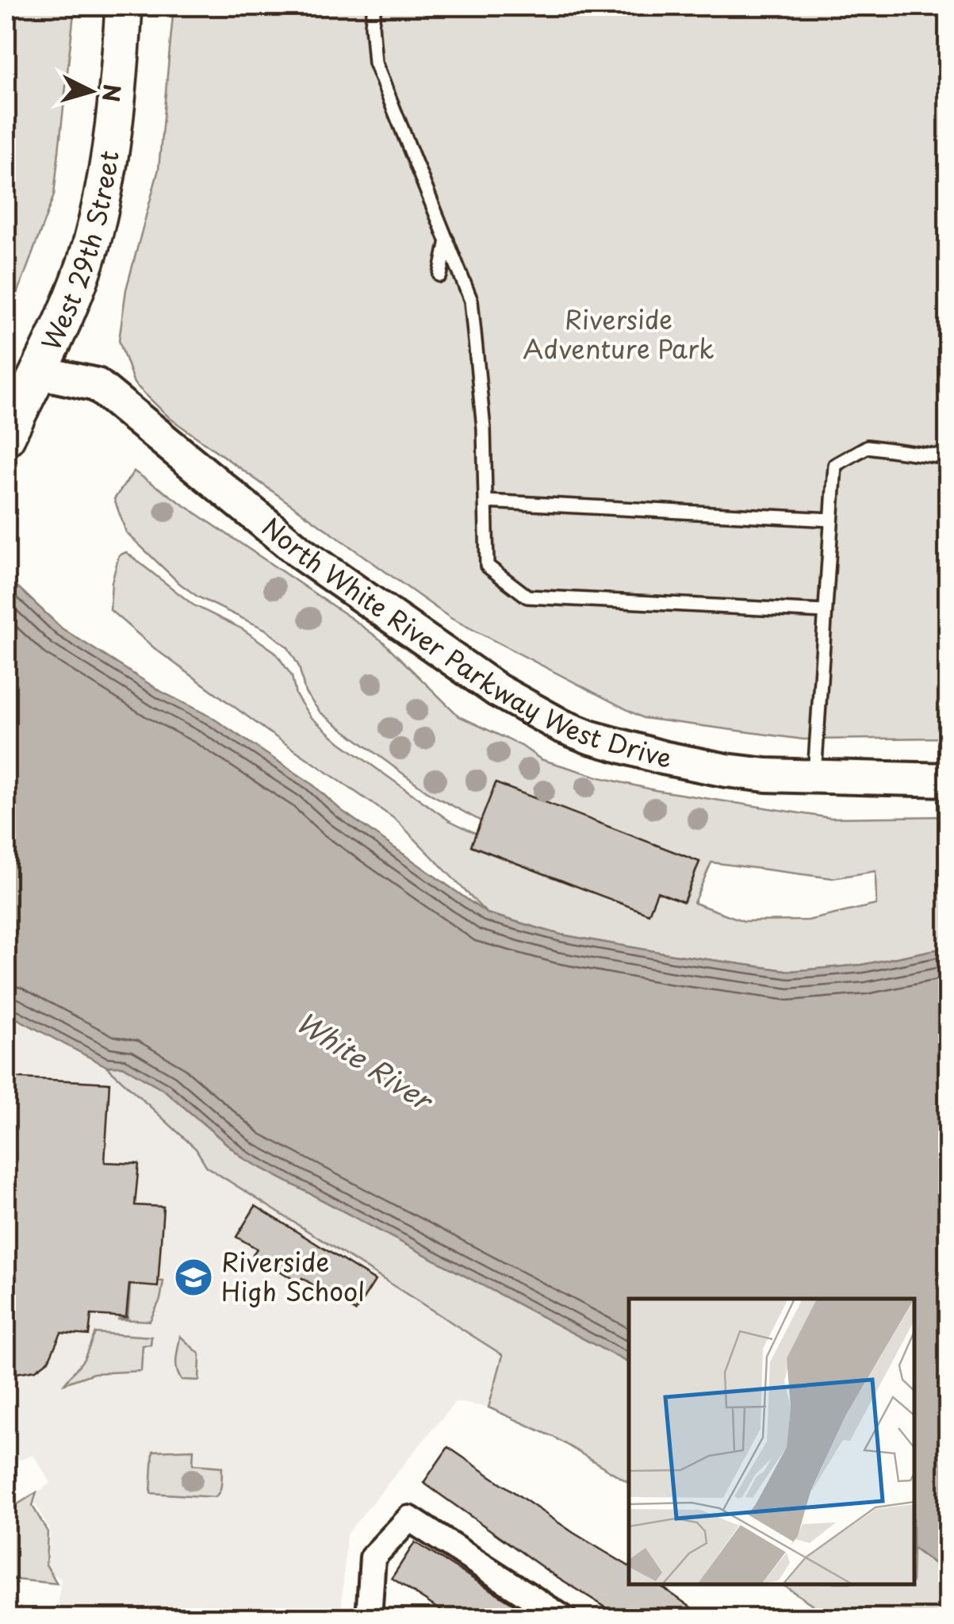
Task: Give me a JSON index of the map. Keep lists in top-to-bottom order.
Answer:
{
  "streets": {
    "main road": ["West 29th Street"],
    "street": ["North White River Parkway West Drive"]
  },
  "crossings": [
    ["West 29th Street", "North White River Parkway West Drive"]
  ],
  "water": ["White River"],
  "parks": ["Riverside Adventure Park"],
  "places": {
    "school or university": ["Riverside High School"]
  },
  "north": "right"
}
